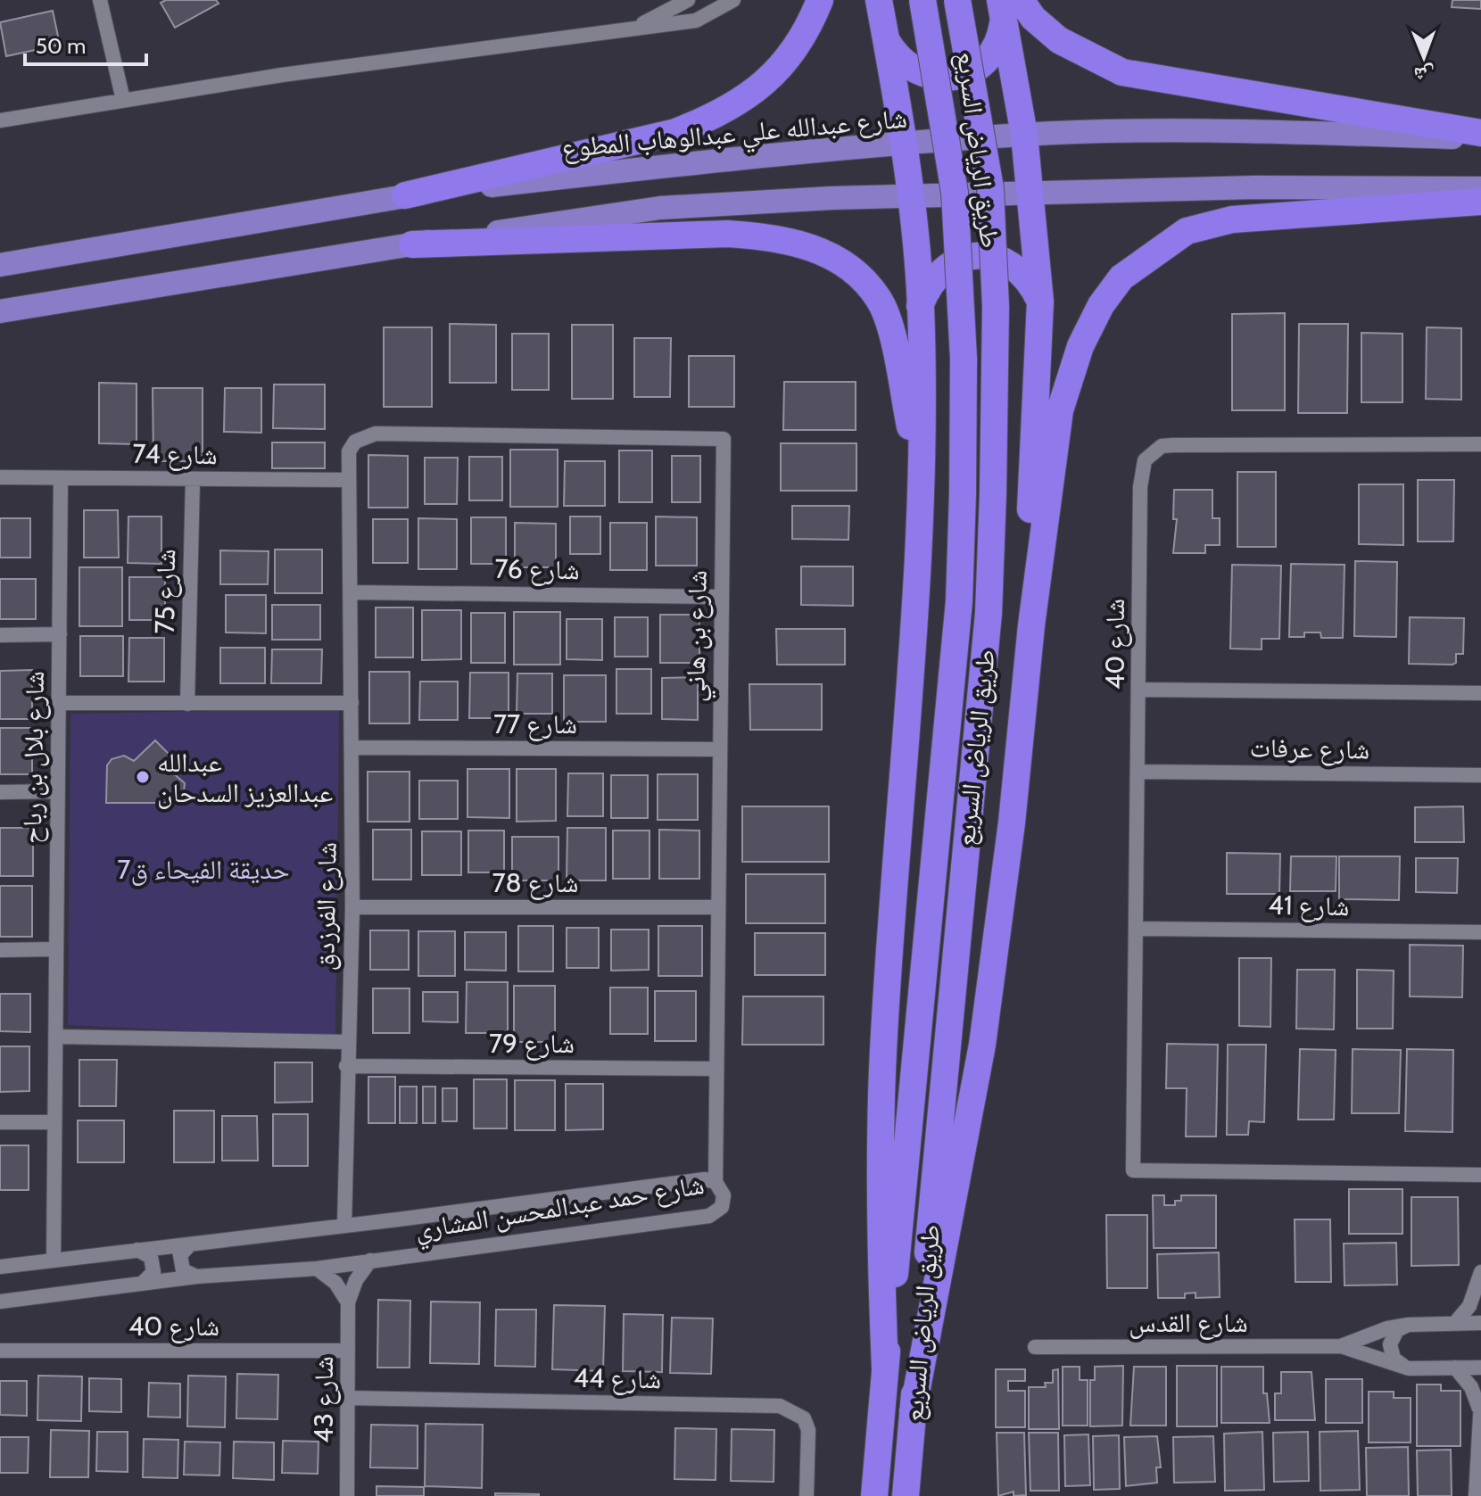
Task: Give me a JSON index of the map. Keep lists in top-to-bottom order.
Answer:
{
  "streets": {
    "highway": ["طريق الرياض السريع"],
    "main road": ["شارع عبدالله علي عبدالوهاب المطوع"],
    "street": [
      "شارع 74",
      "شارع 76",
      "شارع 75",
      "شارع بن هاني",
      "شارع 40",
      "شارع 77",
      "شارع عرفات",
      "شارع بلال بن رباح",
      "شارع 78",
      "شارع 41",
      "شارع الفرزدق",
      "شارع 79",
      "شارع حمد عبدالمحسن المشاري",
      "شارع القدس",
      "شارع 44",
      "شارع 43"
    ]
  },
  "crossings": [
    ["شارع 74", "شارع 75"],
    ["شارع 74", "شارع بلال بن رباح"],
    ["شارع 74", "شارع الفرزدق"],
    ["شارع 76", "شارع بن هاني"],
    ["شارع 76", "شارع الفرزدق"],
    ["شارع بن هاني", "شارع 77"],
    ["شارع بن هاني", "شارع 78"],
    ["شارع بن هاني", "شارع الفرزدق"],
    ["شارع بن هاني", "شارع 79"],
    ["شارع بن هاني", "شارع حمد عبدالمحسن المشاري"],
    ["شارع 40", "شارع عرفات"],
    ["شارع 40", "شارع 41"],
    ["شارع 40", "شارع 43"],
    ["شارع 77", "شارع الفرزدق"],
    ["شارع بلال بن رباح", "شارع حمد عبدالمحسن المشاري"],
    ["شارع 78", "شارع الفرزدق"],
    ["شارع الفرزدق", "شارع 79"],
    ["شارع الفرزدق", "شارع حمد عبدالمحسن المشاري"],
    ["شارع حمد عبدالمحسن المشاري", "شارع 43"],
    ["شارع 44", "شارع 43"]
  ],
  "parks": ["حديقة الفيحاء ق7"],
  "places": ["عبدالله عبدالعزيز السدحان"],
  "scale_bar": "50 m",
  "north": "bottom"
}
